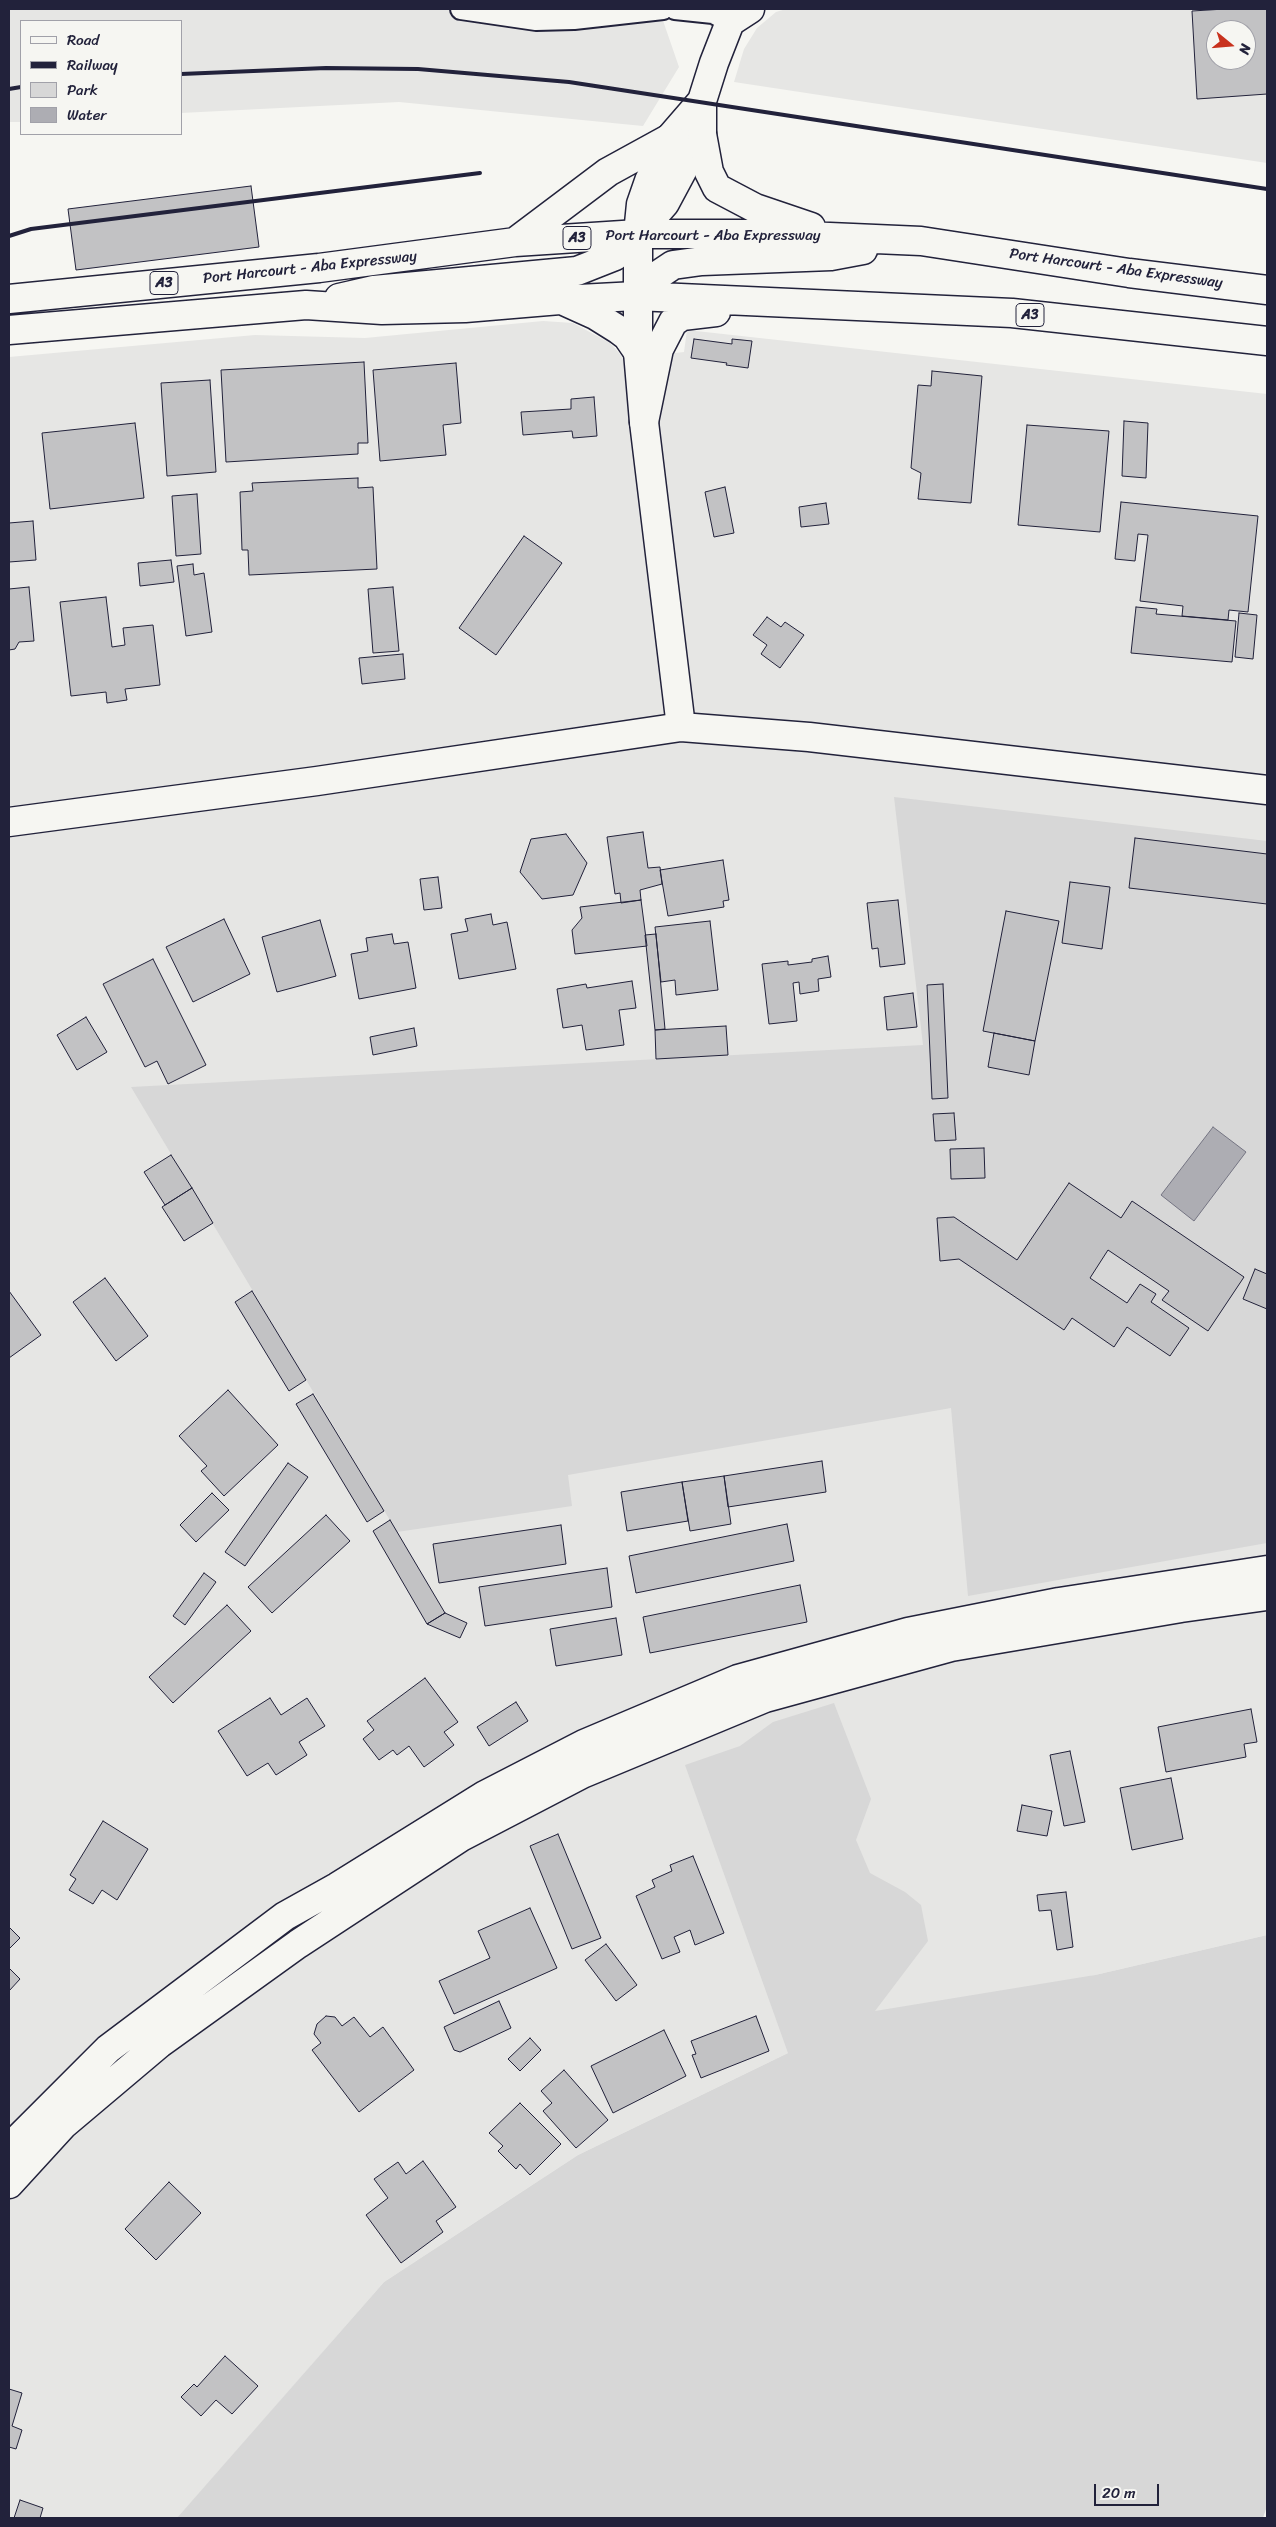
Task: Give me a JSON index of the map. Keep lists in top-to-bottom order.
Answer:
{
  "streets": {
    "main road": ["Port Harcourt - Aba Expressway", "A3"]
  },
  "legend": [
    "Road",
    "Railway",
    "Park",
    "Water"
  ],
  "scale_bar": "20 m",
  "north": "right"
}
